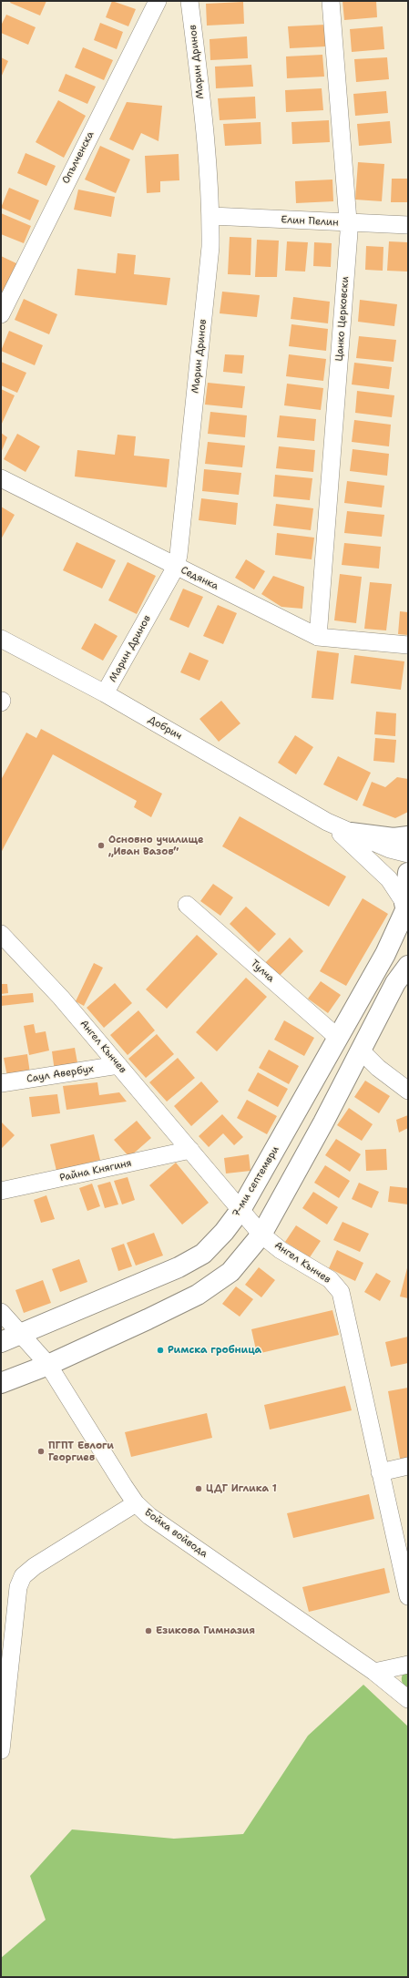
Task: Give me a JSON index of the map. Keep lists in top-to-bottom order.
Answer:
{
  "streets": {
    "main road": ["7-ми септември"],
    "street": [
      "Марин Дринов",
      "Опълченска",
      "Елин Пелин",
      "Цанко Церковски",
      "Седянка",
      "Добрич",
      "Тулча",
      "Ангел Кънчев",
      "Саул Авербух",
      "Райна Княгиня",
      "Бойка войвода"
    ]
  },
  "crossings": [
    ["Марин Дринов", "Елин Пелин"],
    ["Марин Дринов", "Седянка"],
    ["Марин Дринов", "Добрич"],
    ["Елин Пелин", "Цанко Церковски"],
    ["Цанко Церковски", "Седянка"],
    ["Добрич", "7-ми септември"],
    ["Тулча", "7-ми септември"],
    ["Ангел Кънчев", "Саул Авербух"],
    ["Ангел Кънчев", "Райна Княгиня"],
    ["Ангел Кънчев", "7-ми септември"],
    ["7-ми септември", "Бойка войвода"]
  ],
  "places": [
    "Основно училище „Иван Вазов“",
    "Римска гробница",
    "ПГПТ Евлоги Георгиев",
    "ЦДГ Иглика 1",
    "Езикова Гимназия"
  ]
}
